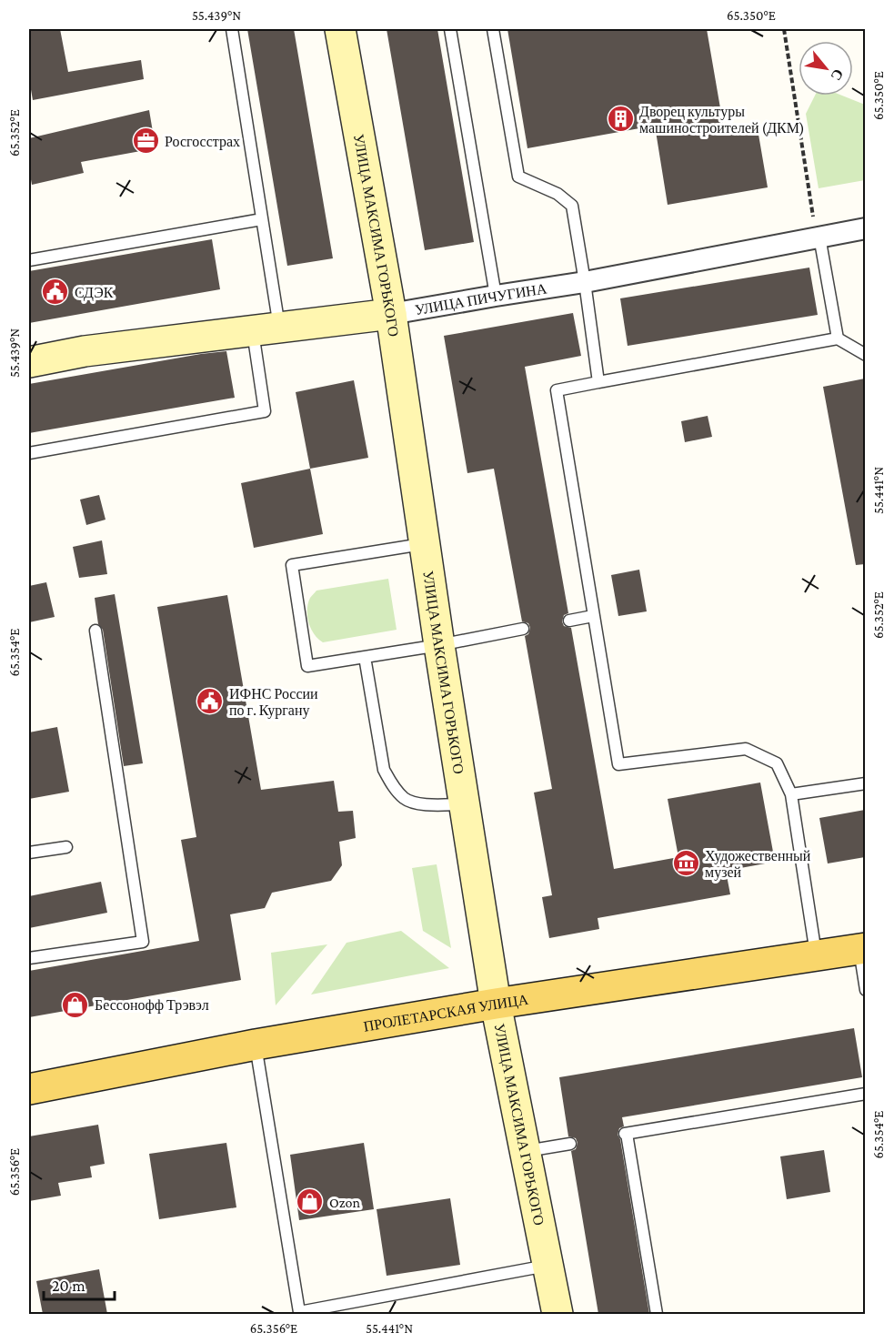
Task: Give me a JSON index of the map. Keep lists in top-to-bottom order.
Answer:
{
  "streets": {
    "main road": ["ПРОЛЕТАРСКАЯ УЛИЦА"],
    "street": ["УЛИЦА МАКСИМА ГОРЬКОГО", "УЛИЦА ПИЧУГИНА"]
  },
  "crossings": [
    ["УЛИЦА МАКСИМА ГОРЬКОГО", "УЛИЦА ПИЧУГИНА"],
    ["УЛИЦА МАКСИМА ГОРЬКОГО", "ПРОЛЕТАРСКАЯ УЛИЦА"]
  ],
  "places": {
    "building": ["Дворец культуры машиностроителей (ДКМ)"],
    "office": ["Росгосстрах"],
    "public building": ["СДЭК", "ИФНС России по г. Кургану"],
    "museum": ["Художественный музей"],
    "shop": ["Бессонофф Трэвэл", "Ozon"]
  },
  "scale_bar": "20 m",
  "north": "bottom right",
  "coordinates": [
    "55.439°N",
    "65.350°E",
    "65.352°E",
    "55.441°N",
    "65.354°E",
    "65.356°E"
  ]
}
